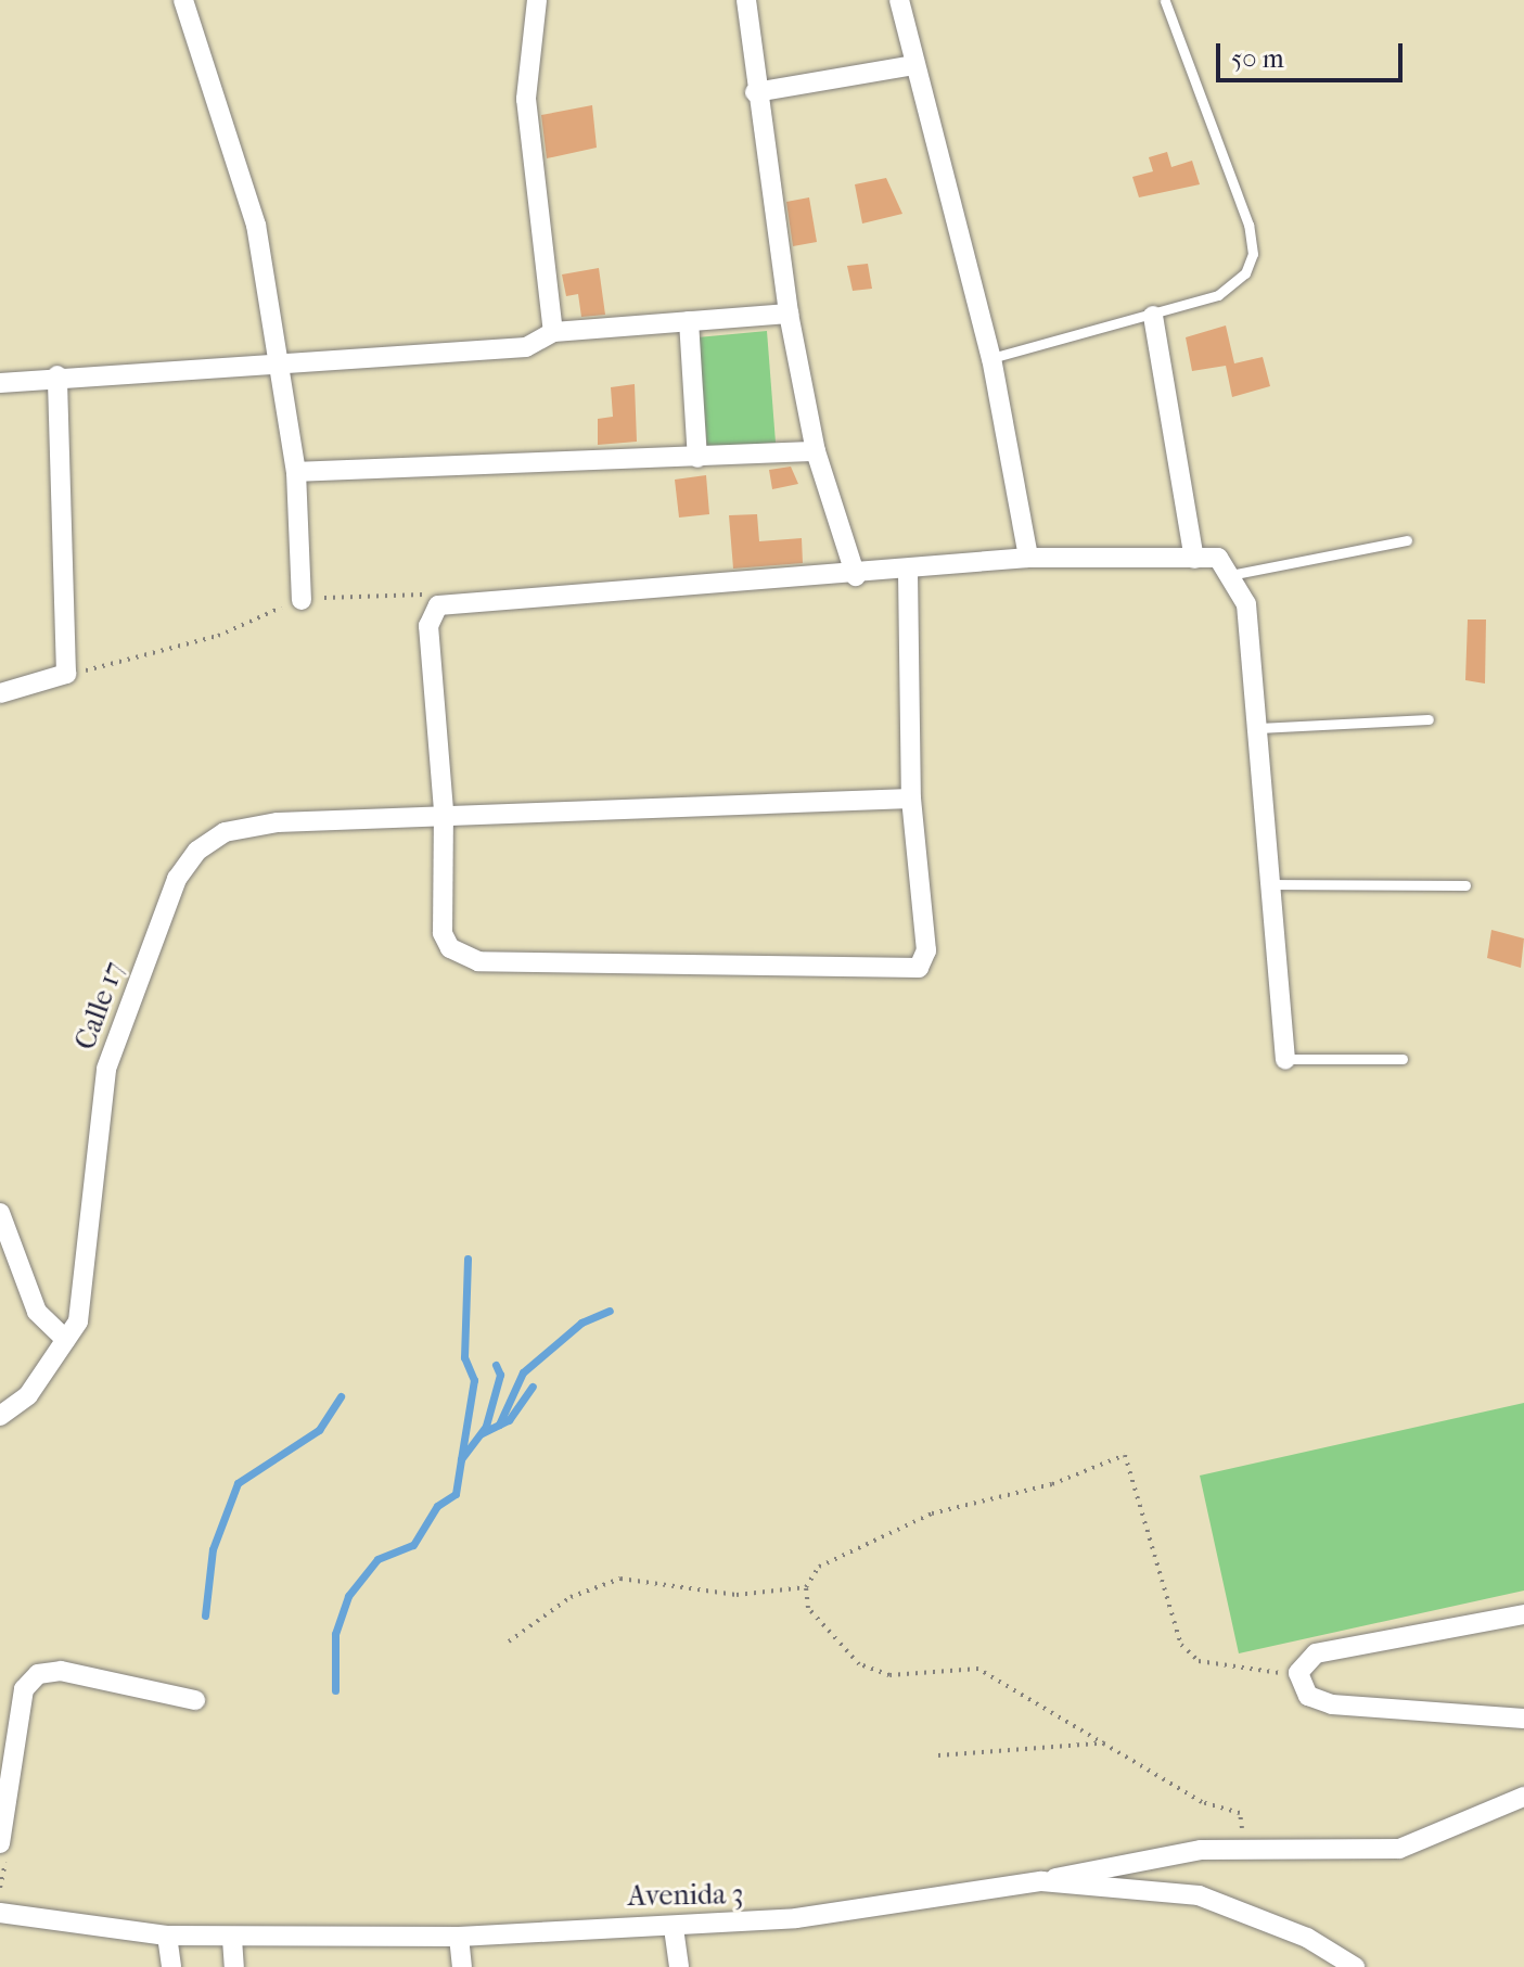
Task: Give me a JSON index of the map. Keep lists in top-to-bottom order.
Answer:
{
  "streets": {
    "street": ["Calle 17", "Avenida 3"]
  },
  "scale_bar": "50 m"
}
